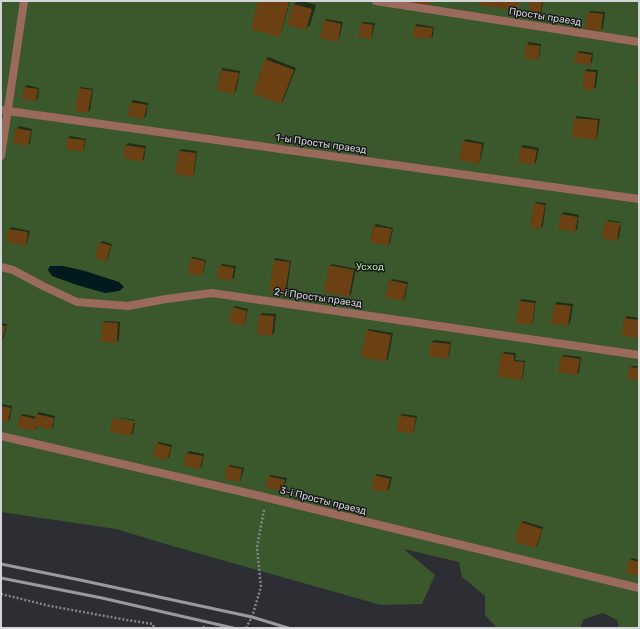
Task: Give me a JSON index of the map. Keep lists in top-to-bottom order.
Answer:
{
  "streets": {
    "lane": [
      "Просты праезд",
      "1-ы Просты праезд",
      "2-і Просты праезд",
      "3-і Просты праезд"
    ]
  },
  "parks": ["Усход"]
}
